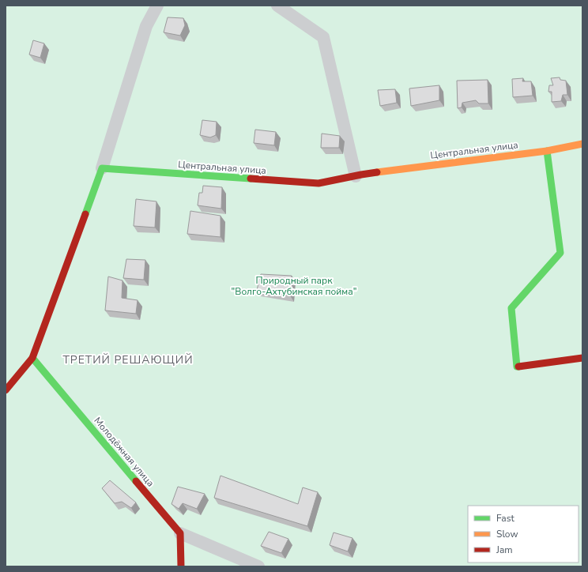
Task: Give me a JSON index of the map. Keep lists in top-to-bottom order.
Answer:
{
  "streets": {
    "street": ["Центральная улица", "Молодёжная улица"]
  },
  "districts": ["ТРЕТИЙ РЕШАЮЩИЙ"],
  "parks": ["Природный парк \"Волго-Ахтубинская пойма\""],
  "legend": ["Fast", "Slow", "Jam"]
}
